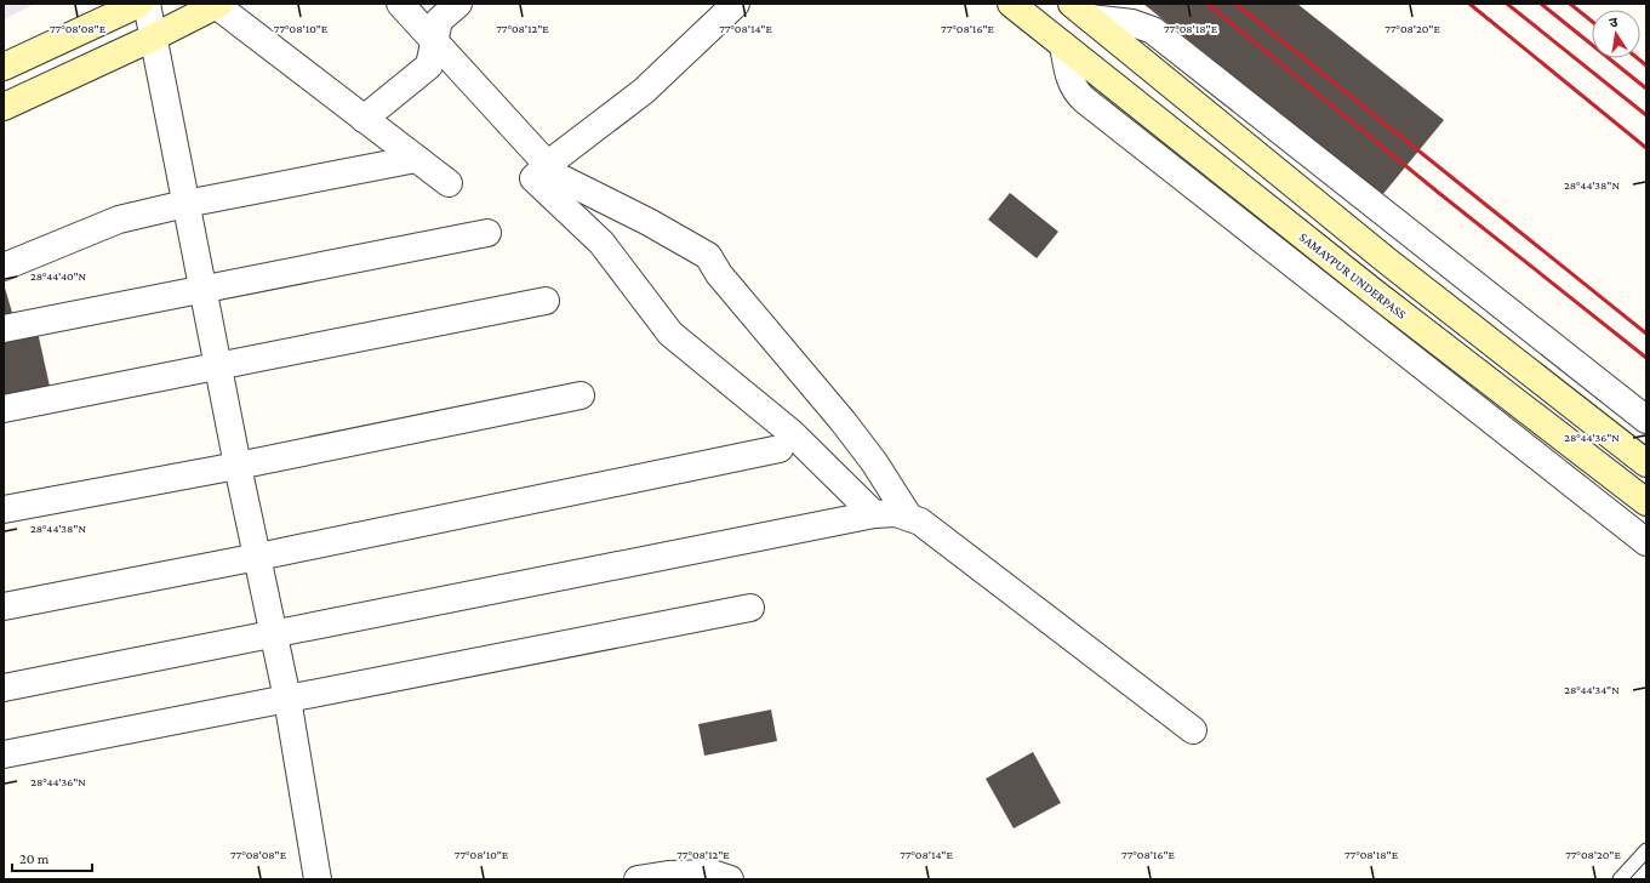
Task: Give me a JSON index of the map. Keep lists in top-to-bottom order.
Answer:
{
  "streets": {
    "main road": ["SAMAYPUR UNDERPASS"]
  },
  "scale_bar": "20 m",
  "north": "top",
  "coordinates": [
    "77°08'08\"E",
    "77°08'10\"E",
    "77°08'12\"E",
    "77°08'14\"E",
    "77°08'16\"E",
    "77°08'18\"E",
    "77°08'20\"E",
    "28°44'38\"N",
    "28°44'40\"N",
    "28°44'36\"N",
    "28°44'34\"N"
  ]
}
